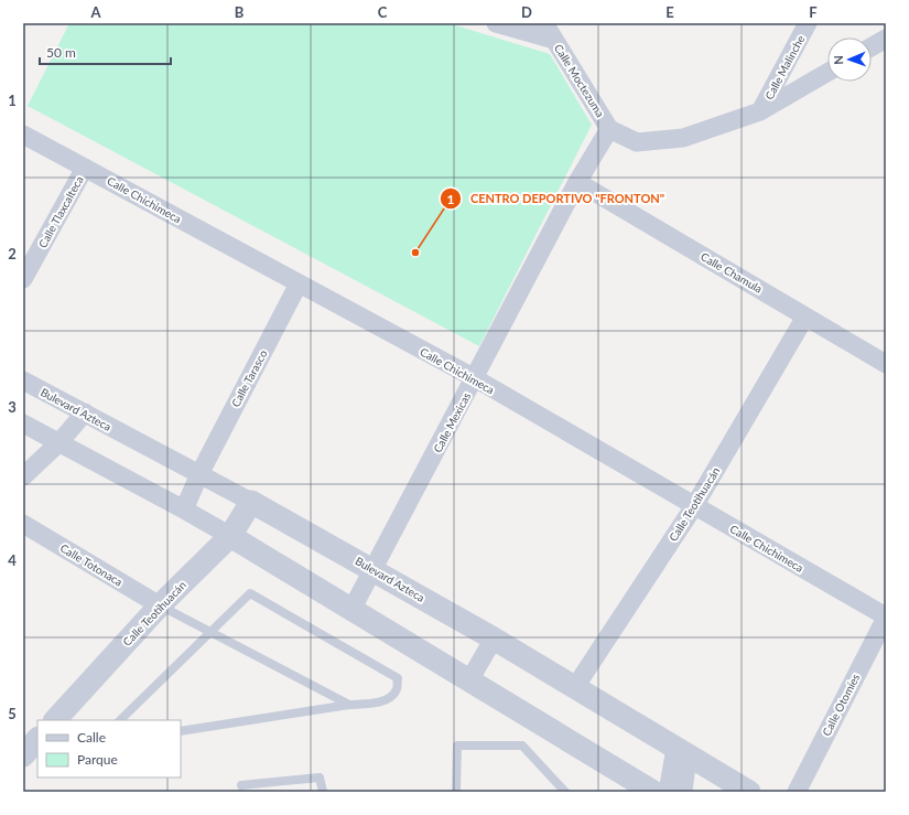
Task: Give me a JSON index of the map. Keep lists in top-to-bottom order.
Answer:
{
  "streets": {
    "street": [
      "Calle Malinche",
      "Calle Moctezuma",
      "Calle Chichimeca",
      "Calle Tlaxcalteca",
      "Calle Chamula",
      "Calle Tarasco",
      "Bulevard Azteca",
      "Calle Mexicas",
      "Calle Teotihuacán",
      "Calle Totonaca",
      "Calle Otomíes"
    ]
  },
  "crossings": [
    ["Calle Moctezuma", "Calle Chamula"],
    ["Calle Moctezuma", "Calle Mexicas"],
    ["Calle Chichimeca", "Calle Tlaxcalteca"],
    ["Calle Chichimeca", "Calle Tarasco"],
    ["Calle Chichimeca", "Calle Mexicas"],
    ["Calle Chichimeca", "Calle Teotihuacán"],
    ["Calle Chichimeca", "Calle Otomíes"],
    ["Calle Chamula", "Calle Mexicas"],
    ["Calle Chamula", "Calle Teotihuacán"],
    ["Calle Tarasco", "Bulevard Azteca"],
    ["Bulevard Azteca", "Calle Mexicas"],
    ["Bulevard Azteca", "Calle Teotihuacán"],
    ["Calle Teotihuacán", "Calle Totonaca"]
  ],
  "places": ["CENTRO DEPORTIVO \"FRONTON\""],
  "legend": ["Calle", "Parque"],
  "scale_bar": "50 m",
  "north": "left",
  "grid": {
    "columns": [
      "A",
      "B",
      "C",
      "D",
      "E",
      "F"
    ],
    "rows": [
      "1",
      "2",
      "3",
      "4",
      "5"
    ]
  }
}
